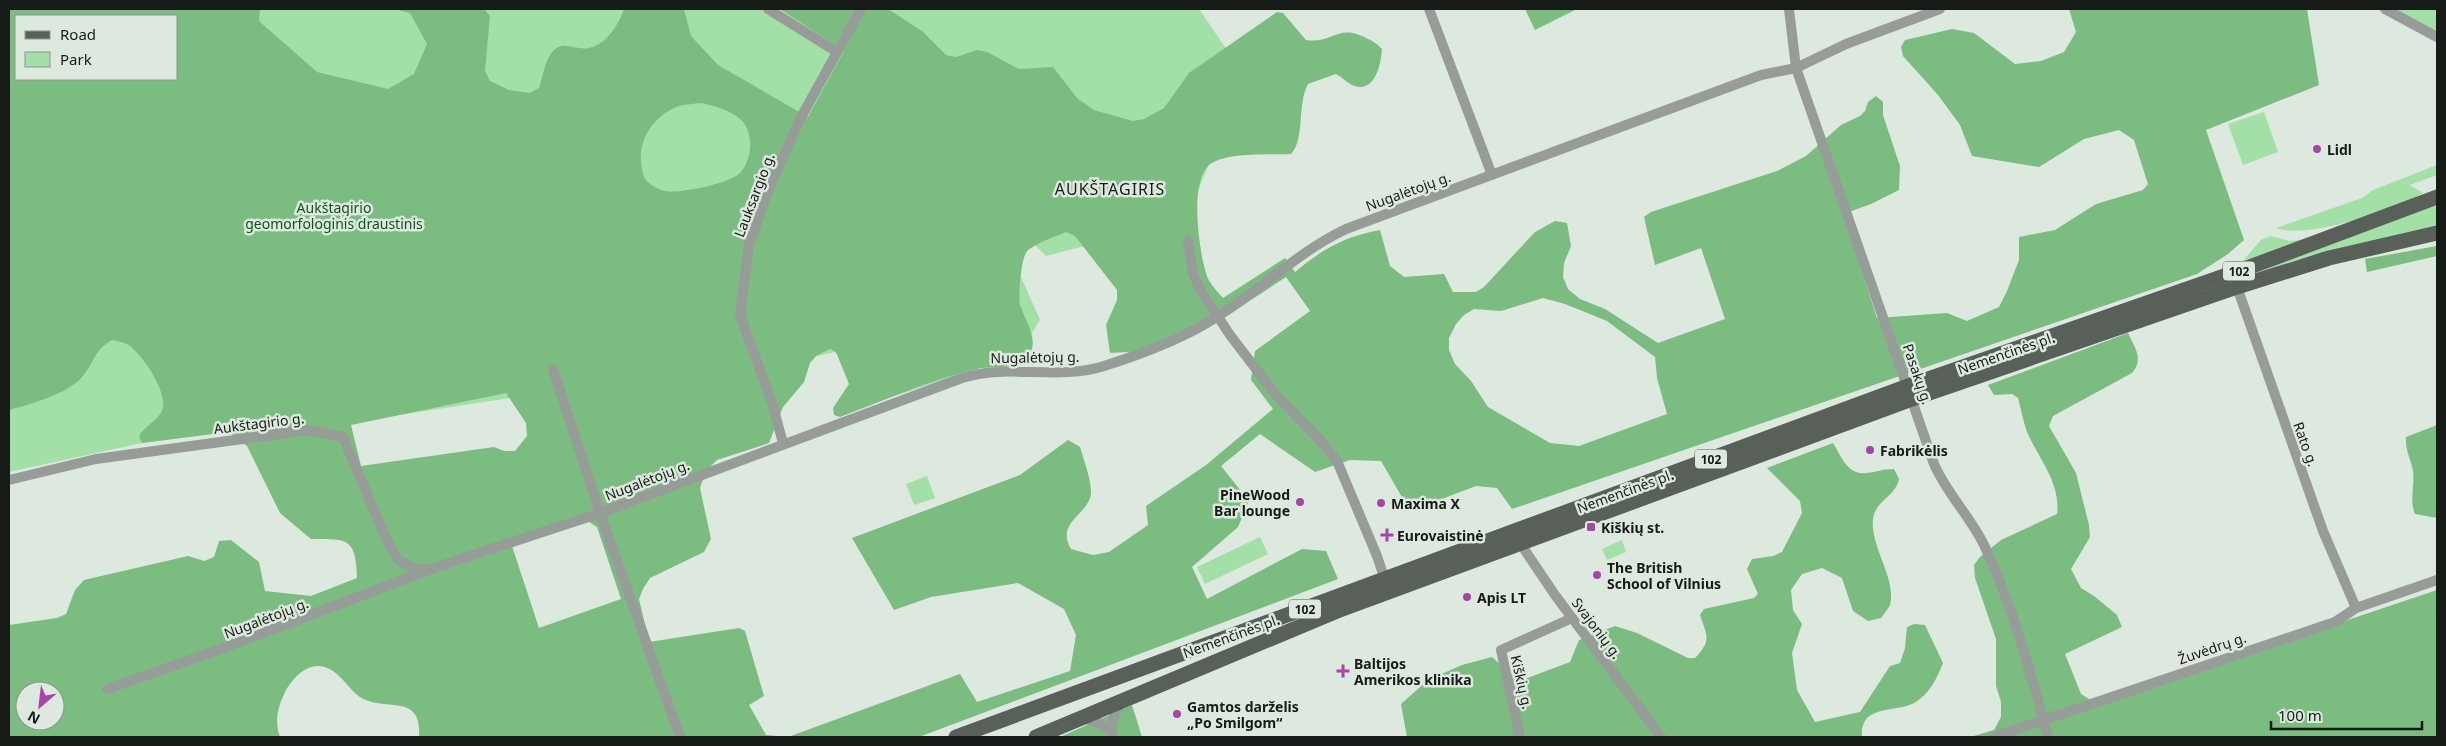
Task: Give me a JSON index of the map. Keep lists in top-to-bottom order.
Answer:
{
  "streets": {
    "main road": ["102", "Nemenčinės pl."],
    "street": [
      "Nugalėtojų g.",
      "Lauksargio g.",
      "Pasakų g.",
      "Aukštagirio g.",
      "Rato g.",
      "Svajonių g.",
      "Žuvėdrų g.",
      "Kiškių g."
    ]
  },
  "crossings": [
    ["Nugalėtojų g.", "Lauksargio g."],
    ["Nugalėtojų g.", "Pasakų g."],
    ["Nugalėtojų g.", "Aukštagirio g."],
    ["Nemenčinės pl.", "Pasakų g."],
    ["Nemenčinės pl.", "Rato g."],
    ["Nemenčinės pl.", "Svajonių g."],
    ["Pasakų g.", "Žuvėdrų g."],
    ["Rato g.", "Žuvėdrų g."],
    ["Svajonių g.", "Kiškių g."]
  ],
  "districts": ["AUKŠTAGIRIS"],
  "parks": ["Aukštagirio geomorfologinis draustinis"],
  "places": {
    "other": [
      "Lidl",
      "Fabrikėlis",
      "PineWood Bar lounge",
      "Maxima X",
      "The British School of Vilnius",
      "Apis LT",
      "Gamtos darželis „Po Smilgom“"
    ],
    "transit": ["Kiškių st."],
    "health": ["Eurovaistinė", "Baltijos Amerikos klinika"]
  },
  "legend": ["Road", "Park"],
  "scale_bar": "100 m",
  "north": "bottom left"
}
